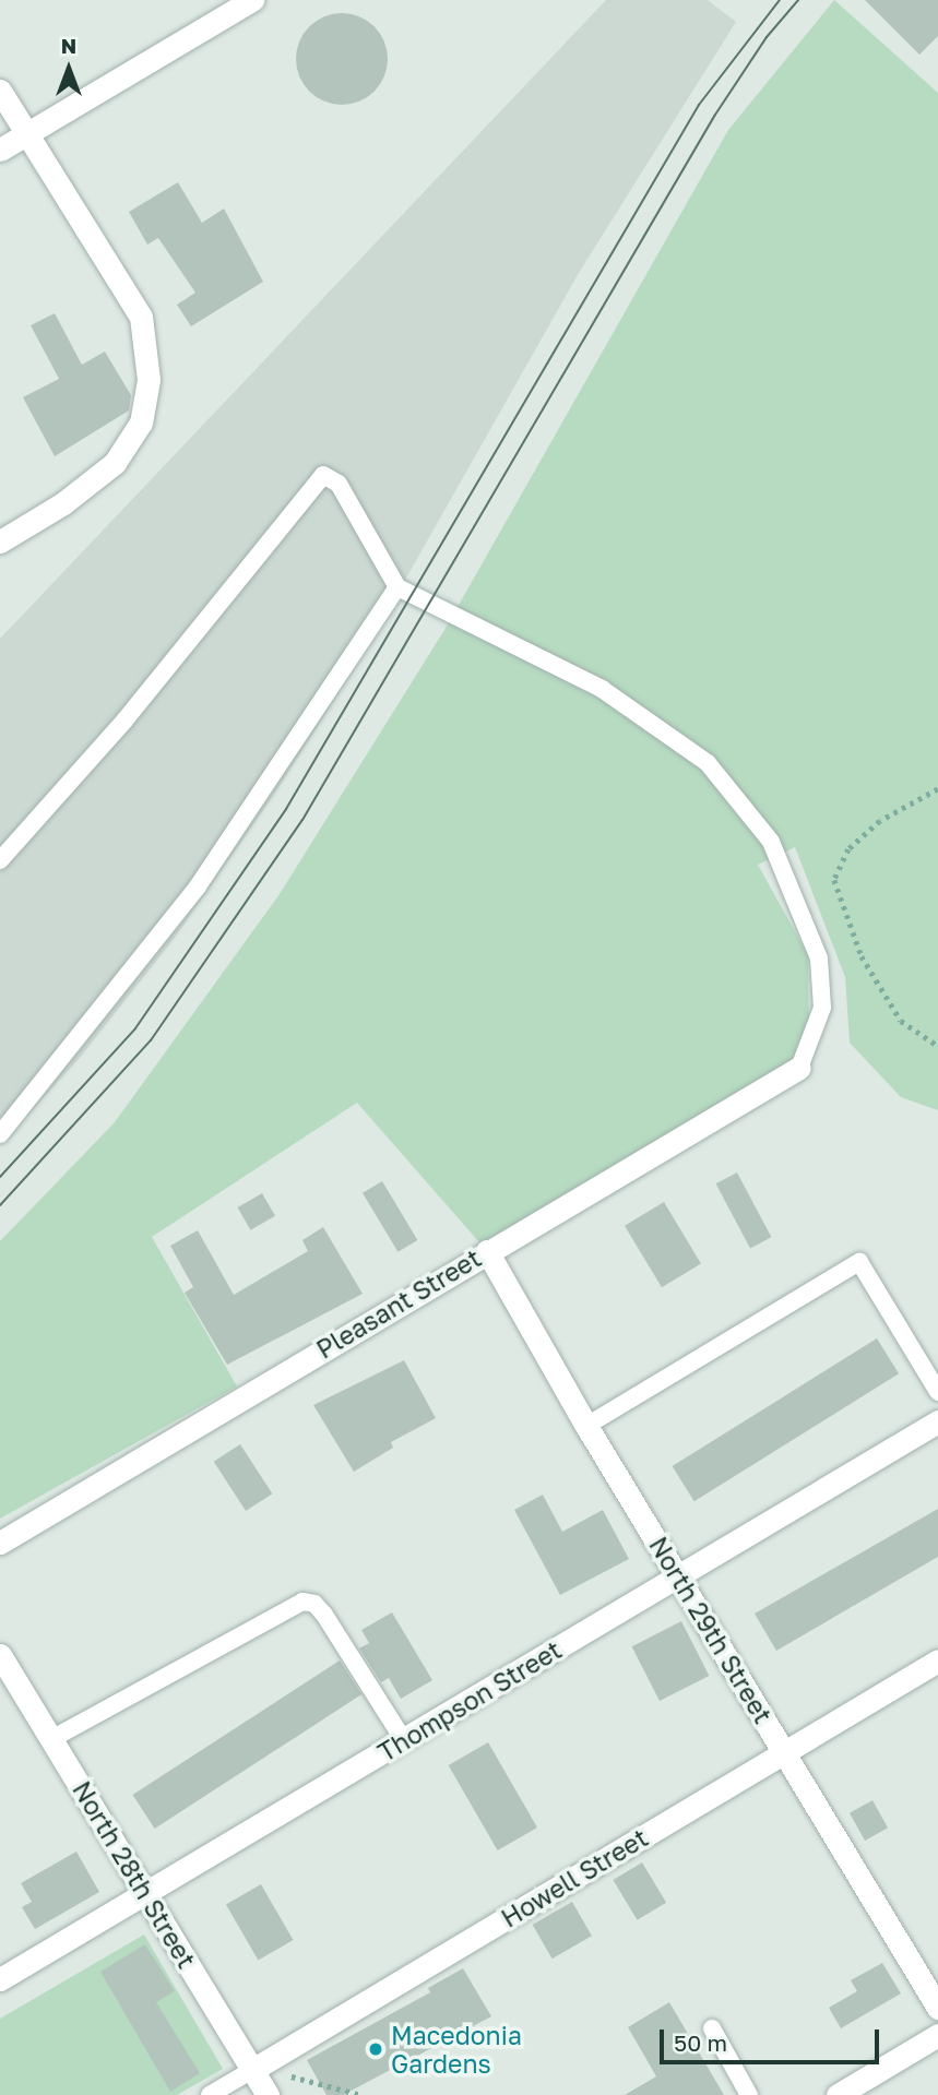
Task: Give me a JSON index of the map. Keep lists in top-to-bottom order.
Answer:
{
  "streets": {
    "street": [
      "Pleasant Street",
      "North 29th Street",
      "Thompson Street",
      "North 28th Street",
      "Howell Street"
    ]
  },
  "crossings": [
    ["Pleasant Street", "North 29th Street"],
    ["North 29th Street", "Thompson Street"],
    ["North 29th Street", "Howell Street"],
    ["Thompson Street", "North 28th Street"],
    ["North 28th Street", "Howell Street"]
  ],
  "places": ["Macedonia Gardens"],
  "scale_bar": "50 m",
  "north": "top"
}
